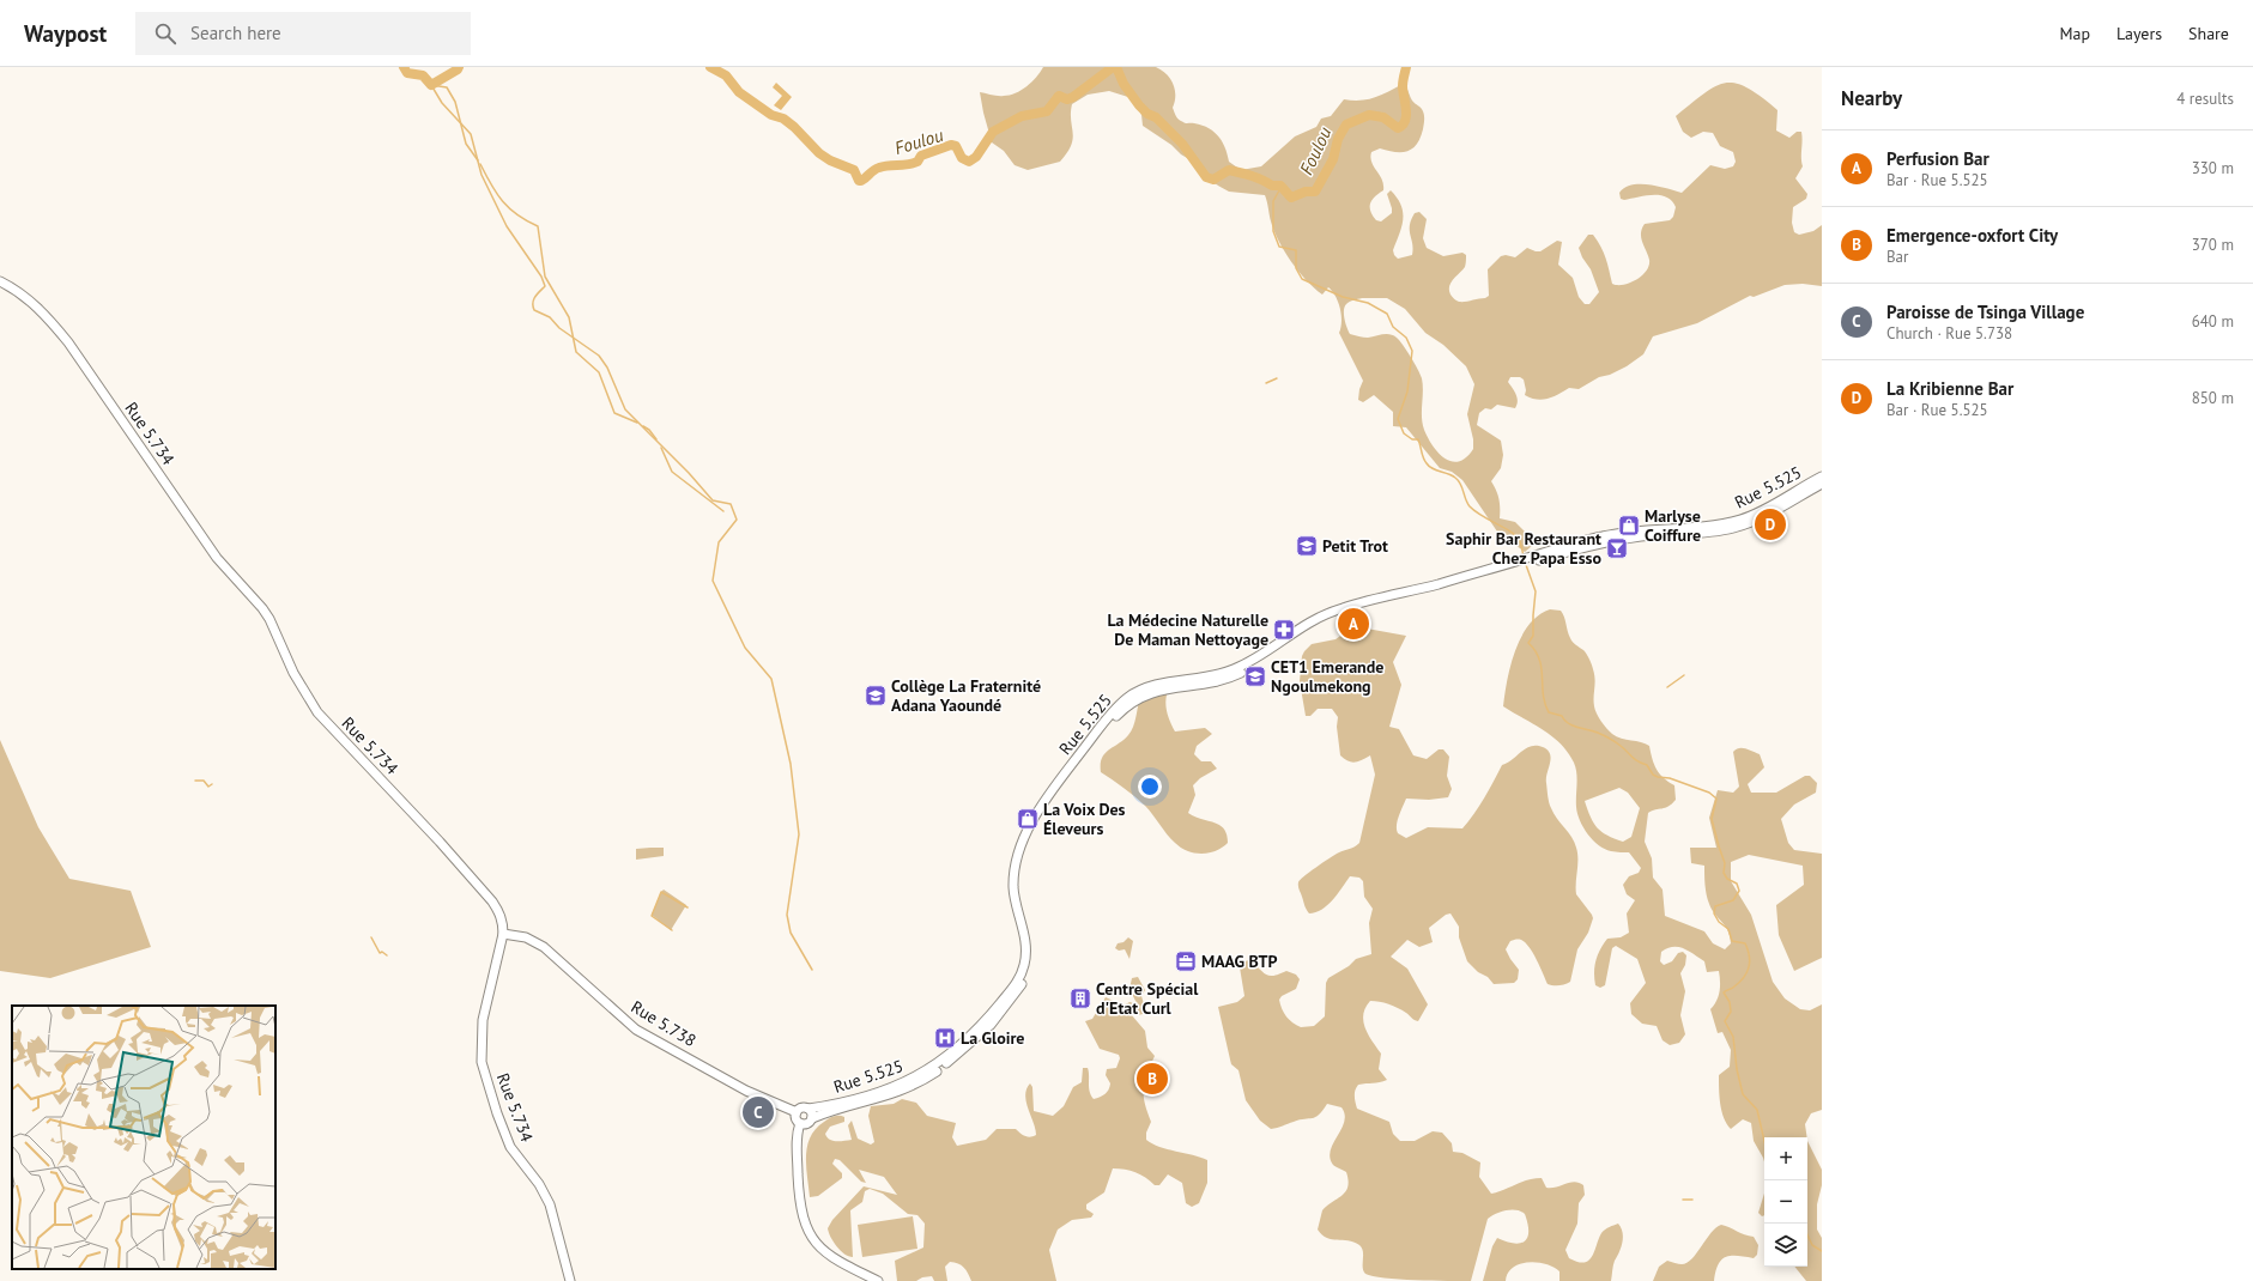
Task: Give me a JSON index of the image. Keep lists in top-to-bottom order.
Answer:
{
  "streets": {
    "street": ["Rue 5.734", "Rue 5.525", "Rue 5.738"]
  },
  "crossings": [
    ["Rue 5.734", "Rue 5.738"],
    ["Rue 5.525", "Rue 5.738"]
  ],
  "water": ["Foulou"],
  "places": {
    "shop": ["Marlyse Coiffure", "La Voix Des Éleveurs"],
    "school or university": ["Petit Trot", "CET1 Emerande Ngoulmekong", "Collège La Fraternité Adana Yaoundé"],
    "bar": ["Saphir Bar Restaurant Chez Papa Esso"],
    "pharmacy": ["La Médecine Naturelle De Maman Nettoyage"],
    "office": ["MAAG BTP"],
    "building": ["Centre Spécial d'Etat Curl"],
    "hospital": ["La Gloire"]
  },
  "page": {
    "header": "Waypost",
    "search": "Search here",
    "nav": ["Map", "Layers", "Share"],
    "heading": ["Nearby", "4 results"],
    "list": [
      {
        "mark": "A",
        "name": "Perfusion Bar",
        "note": "Bar · Rue 5.525",
        "value": "330 m"
      },
      {
        "mark": "B",
        "name": "Emergence-oxfort City",
        "note": "Bar",
        "value": "370 m"
      },
      {
        "mark": "C",
        "name": "Paroisse de Tsinga Village",
        "note": "Church · Rue 5.738",
        "value": "640 m"
      },
      {
        "mark": "D",
        "name": "La Kribienne Bar",
        "note": "Bar · Rue 5.525",
        "value": "850 m"
      }
    ],
    "pins": [
      "D",
      "A",
      "B",
      "C"
    ],
    "map_buttons": ["+", "−"]
  }
}
